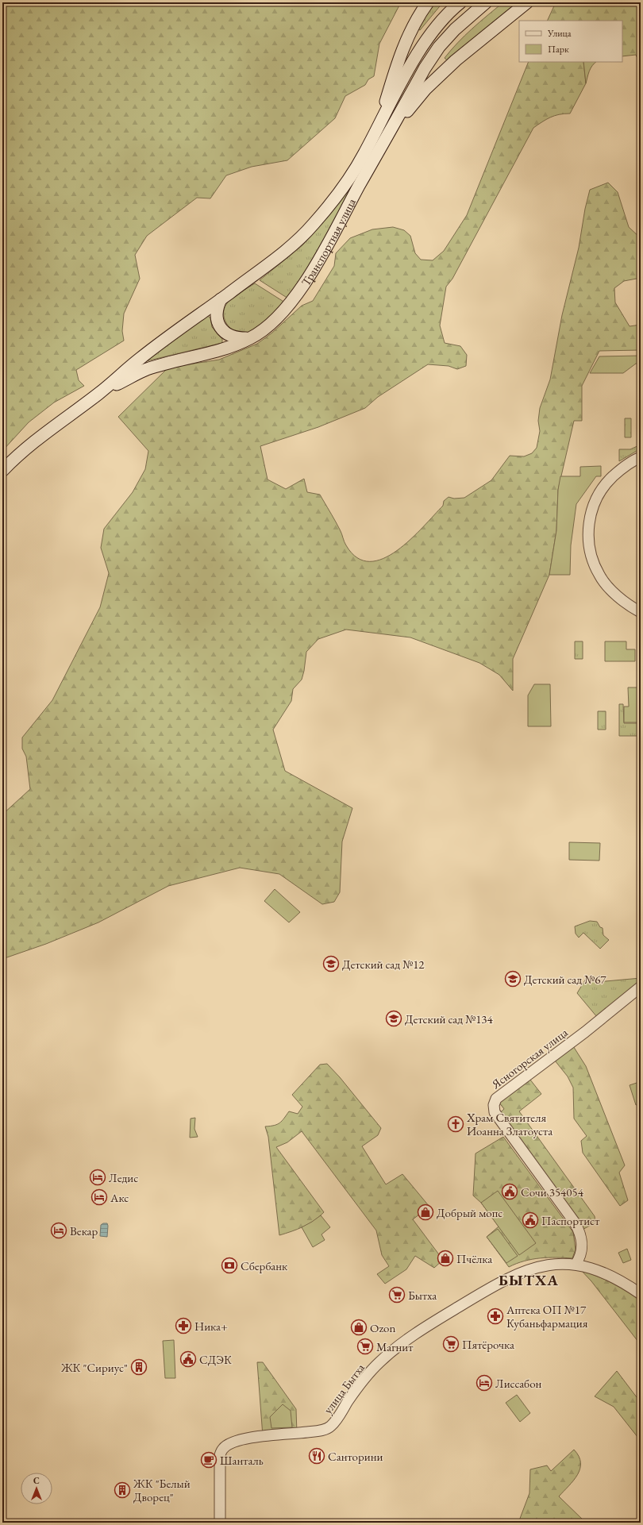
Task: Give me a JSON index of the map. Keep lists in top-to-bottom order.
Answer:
{
  "streets": {
    "main road": ["Транспортная улица"],
    "street": ["Ясногорская улица", "улица Бытха"]
  },
  "crossings": [
    ["Ясногорская улица", "улица Бытха"]
  ],
  "districts": ["БЫТХА"],
  "places": {
    "school or university": ["Детский сад №12", "Детский сад №67", "Детский сад №134"],
    "church": ["Храм Святителя Иоанна Златоуста"],
    "hotel": [
      "Ледис",
      "Акс",
      "Векар",
      "Лиссабон"
    ],
    "public building": ["Сочи 354054", "Паспортист", "СДЭК"],
    "shop": ["Добрый мопс", "Пчёлка", "Ozon"],
    "bank": ["Сбербанк"],
    "supermarket": ["Бытха", "Пятёрочка", "Магнит"],
    "pharmacy": ["Аптека ОП №17 Кубаньфармация", "Ника+"],
    "building": ["ЖК \"Сириус\"", "ЖК \"Белый Дворец\""],
    "restaurant": ["Санторини"],
    "cafe": ["Шанталь"]
  },
  "legend": ["Улица", "Парк"],
  "north": "top"
}
